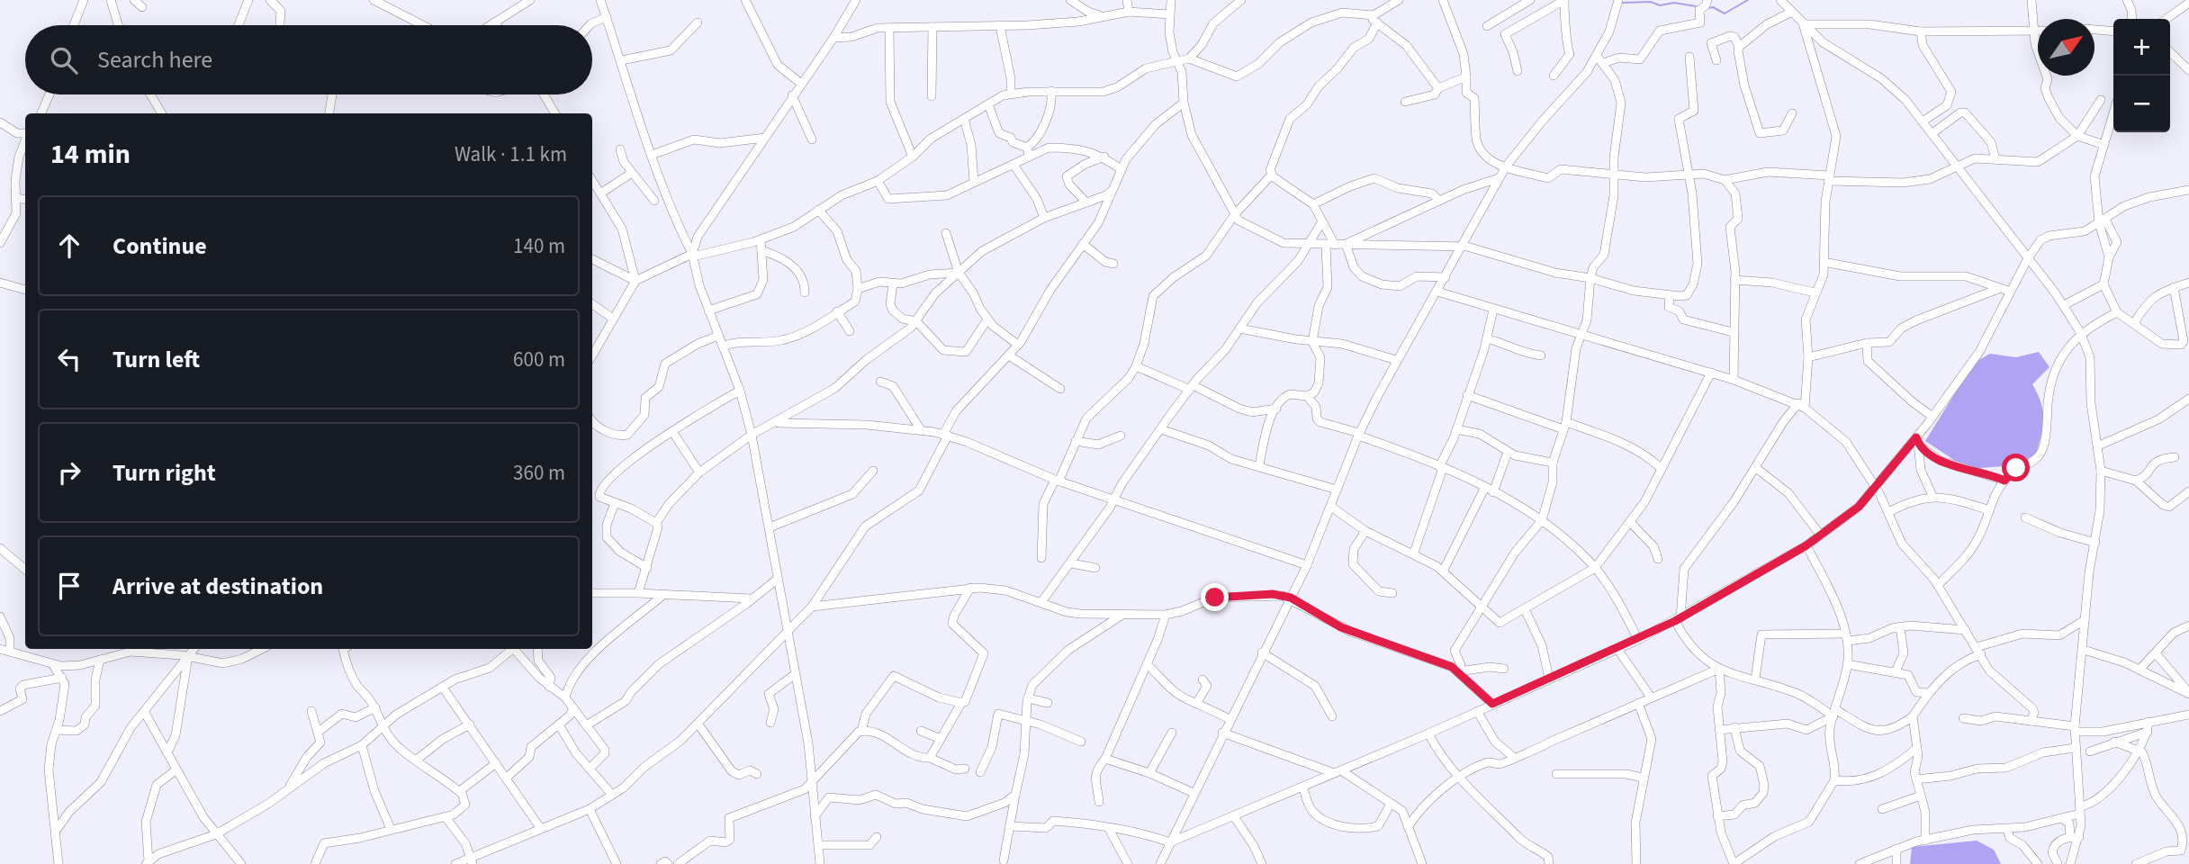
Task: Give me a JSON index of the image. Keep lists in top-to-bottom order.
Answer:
{
  "north": "top right",
  "page": {
    "map_buttons": ["+", "−"],
    "search": "Search here",
    "heading": ["14 min", "Walk · 1.1 km"],
    "list": [
      ["Continue", "140 m"],
      ["Turn left", "600 m"],
      ["Turn right", "360 m"],
      "Arrive at destination"
    ]
  }
}
